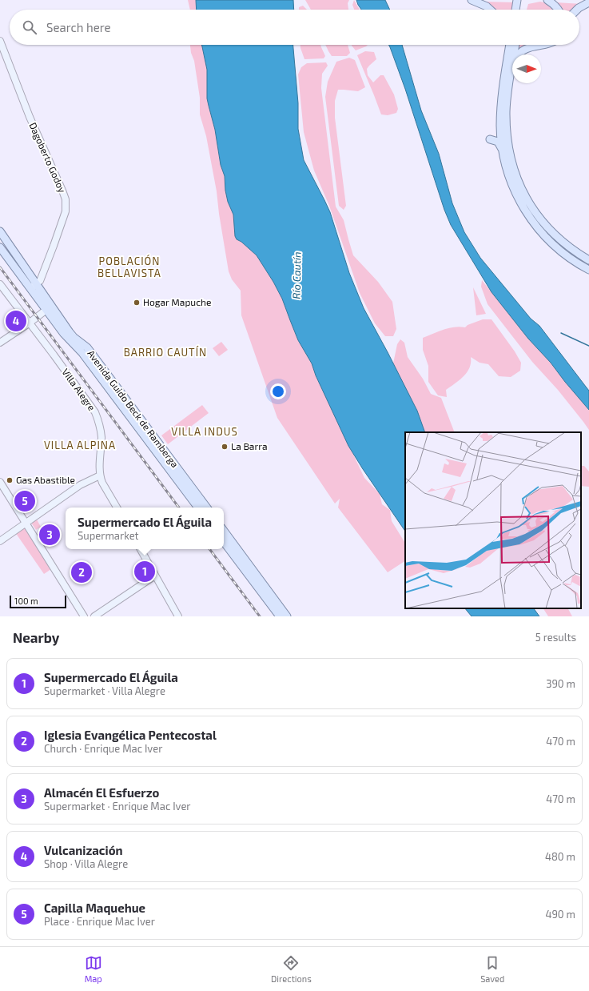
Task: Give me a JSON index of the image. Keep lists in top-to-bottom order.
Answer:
{
  "streets": {
    "main road": ["Dagoberto Godoy", "Villa Alegre", "Avenida Guido Beck de Ramberga"]
  },
  "crossings": [
    ["Dagoberto Godoy", "Avenida Guido Beck de Ramberga"]
  ],
  "districts": [
    "POBLACIÓN BELLAVISTA",
    "BARRIO CAUTÍN",
    "VILLA INDUS",
    "VILLA ALPINA"
  ],
  "water": ["Río Cautín"],
  "places": ["Hogar Mapuche", "La Barra", "Gas Abastible"],
  "scale_bar": "100 m",
  "north": "right",
  "page": {
    "search": "Search here",
    "pins": [
      "4",
      "5",
      "3",
      "1",
      "2"
    ],
    "popup": ["Supermercado El Águila", "Supermarket"],
    "scale": "100 m",
    "heading": ["Nearby", "5 results"],
    "list": [
      {
        "mark": "1",
        "name": "Supermercado El Águila",
        "note": "Supermarket · Villa Alegre",
        "value": "390 m"
      },
      {
        "mark": "2",
        "name": "Iglesia Evangélica Pentecostal",
        "note": "Church · Enrique Mac Iver",
        "value": "470 m"
      },
      {
        "mark": "3",
        "name": "Almacén El Esfuerzo",
        "note": "Supermarket · Enrique Mac Iver",
        "value": "470 m"
      },
      {
        "mark": "4",
        "name": "Vulcanización",
        "note": "Shop · Villa Alegre",
        "value": "480 m"
      },
      {
        "mark": "5",
        "name": "Capilla Maquehue",
        "note": "Place · Enrique Mac Iver",
        "value": "490 m"
      }
    ],
    "nav": ["Map", "Directions", "Saved"]
  }
}
